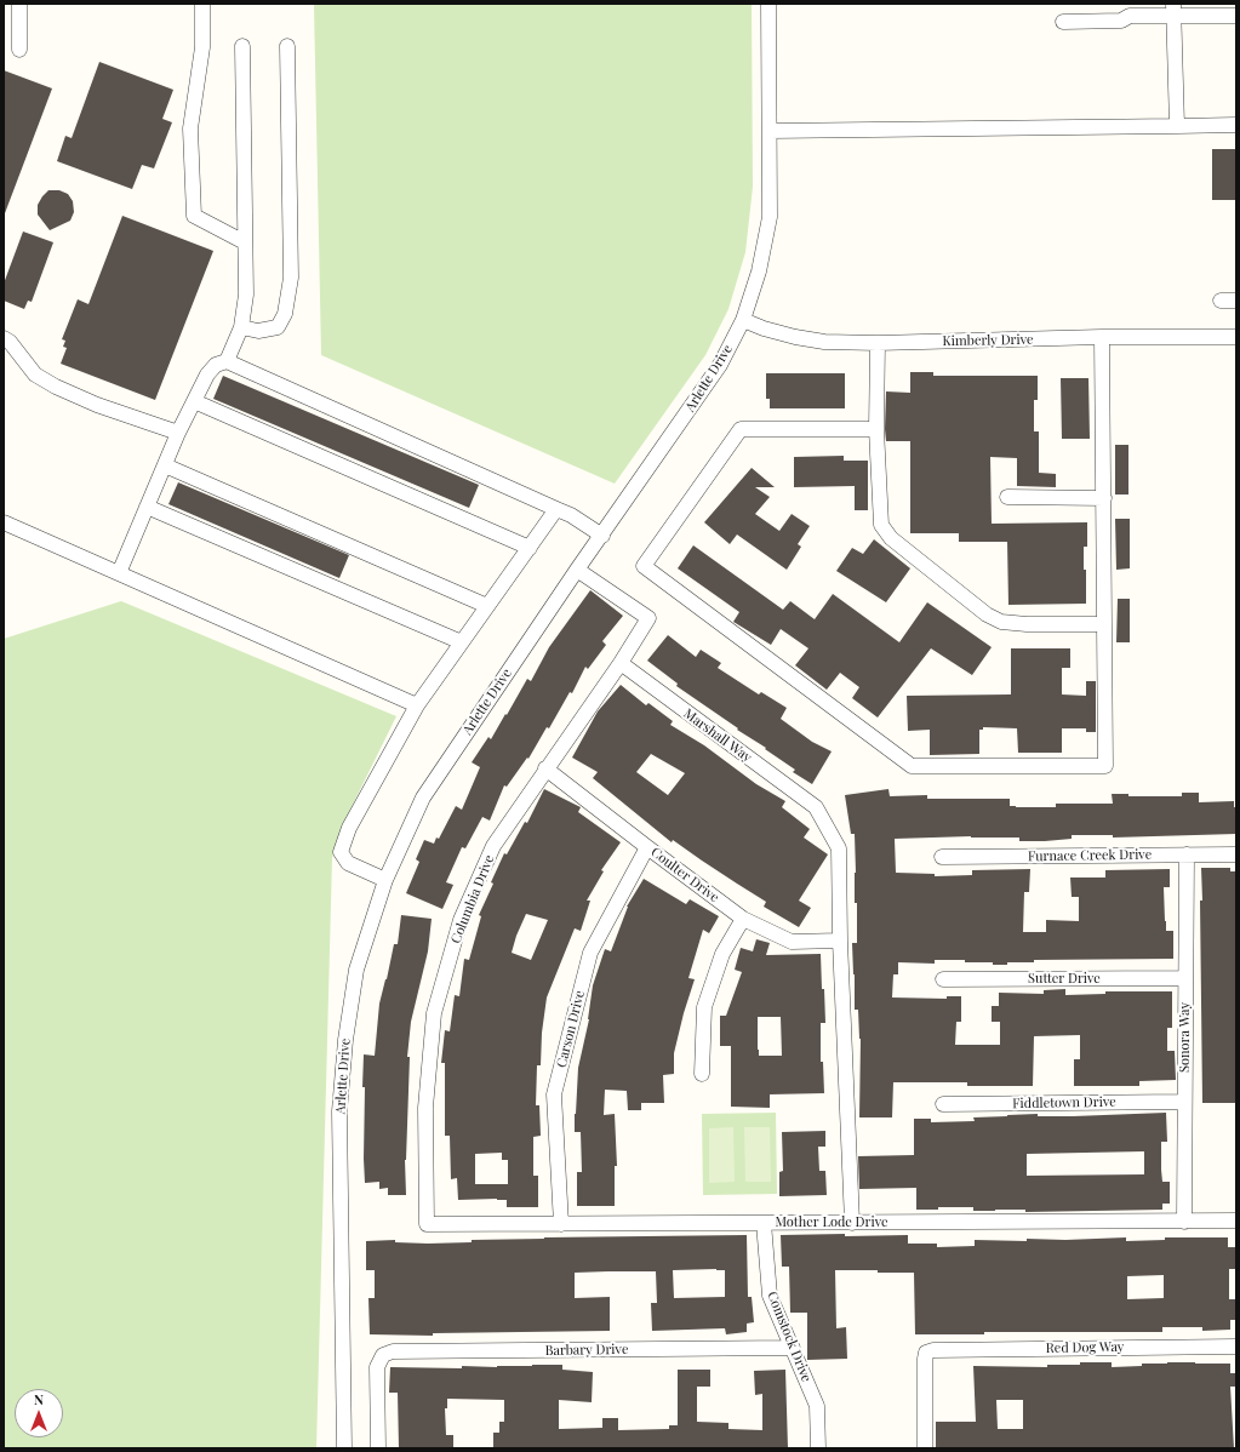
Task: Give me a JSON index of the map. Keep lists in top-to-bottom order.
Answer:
{
  "streets": {
    "street": [
      "Kimberly Drive",
      "Arlette Drive",
      "Marshall Way",
      "Furnace Creek Drive",
      "Coulter Drive",
      "Columbia Drive",
      "Sutter Drive",
      "Carson Drive",
      "Sonora Way",
      "Fiddletown Drive",
      "Mother Lode Drive",
      "Comstock Drive",
      "Red Dog Way",
      "Barbary Drive"
    ]
  },
  "crossings": [
    ["Kimberly Drive", "Arlette Drive"],
    ["Arlette Drive", "Columbia Drive"],
    ["Marshall Way", "Coulter Drive"],
    ["Marshall Way", "Columbia Drive"],
    ["Furnace Creek Drive", "Sonora Way"],
    ["Coulter Drive", "Columbia Drive"],
    ["Coulter Drive", "Carson Drive"],
    ["Columbia Drive", "Mother Lode Drive"],
    ["Sutter Drive", "Sonora Way"],
    ["Carson Drive", "Mother Lode Drive"],
    ["Sonora Way", "Fiddletown Drive"],
    ["Sonora Way", "Mother Lode Drive"],
    ["Mother Lode Drive", "Comstock Drive"],
    ["Comstock Drive", "Barbary Drive"]
  ],
  "north": "top"
}
